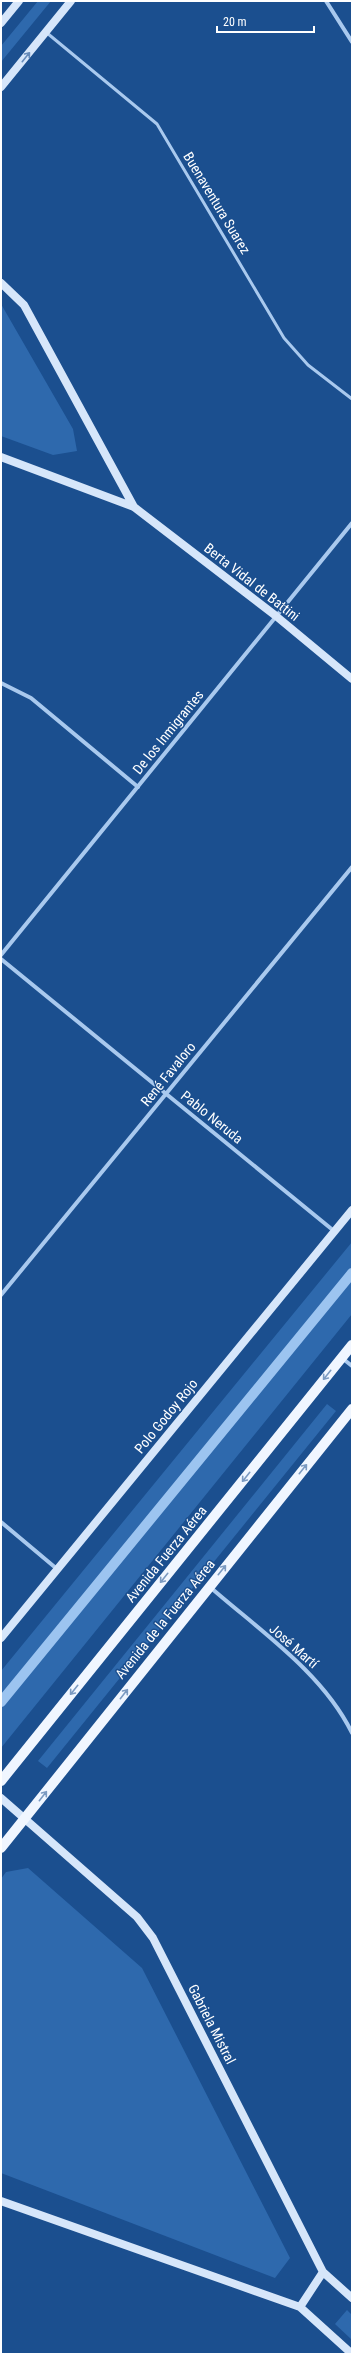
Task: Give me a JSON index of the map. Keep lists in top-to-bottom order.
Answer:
{
  "streets": {
    "main road": ["Avenida Fuerza Aérea", "Avenida de la Fuerza Aérea"],
    "street": [
      "Berta Vidal de Battini",
      "De los Inmigrantes",
      "René Favaloro",
      "Pablo Neruda",
      "Polo Godoy Rojo",
      "José Martí",
      "Gabriela Mistral"
    ],
    "lane": ["Buenaventura Suarez"]
  },
  "crossings": [
    ["Berta Vidal de Battini", "De los Inmigrantes"],
    ["René Favaloro", "Pablo Neruda"],
    ["Pablo Neruda", "Polo Godoy Rojo"],
    ["Avenida de la Fuerza Aérea", "José Martí"],
    ["Avenida de la Fuerza Aérea", "Gabriela Mistral"]
  ],
  "one_way": ["Avenida Fuerza Aérea", "Avenida de la Fuerza Aérea"],
  "scale_bar": "20 m"
}
